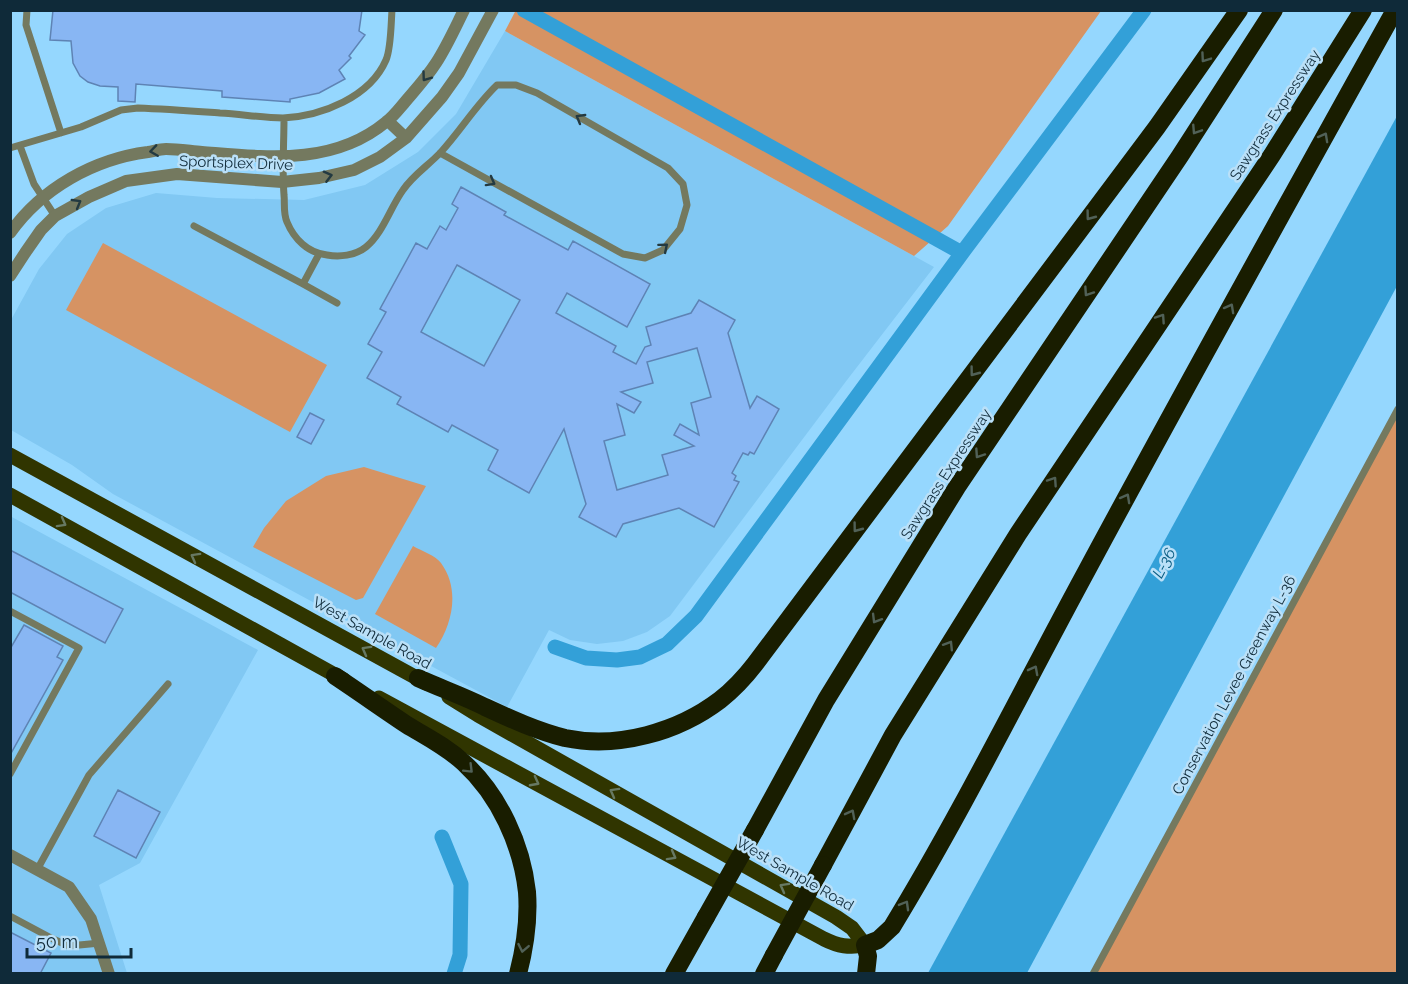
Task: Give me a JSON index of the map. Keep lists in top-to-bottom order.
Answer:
{
  "streets": {
    "highway": ["Sawgrass Expressway"],
    "main road": ["West Sample Road"],
    "street": ["Sportsplex Drive"],
    "lane": ["Conservation Levee Greenway L-36"]
  },
  "water": ["L-36"],
  "scale_bar": "50 m"
}
